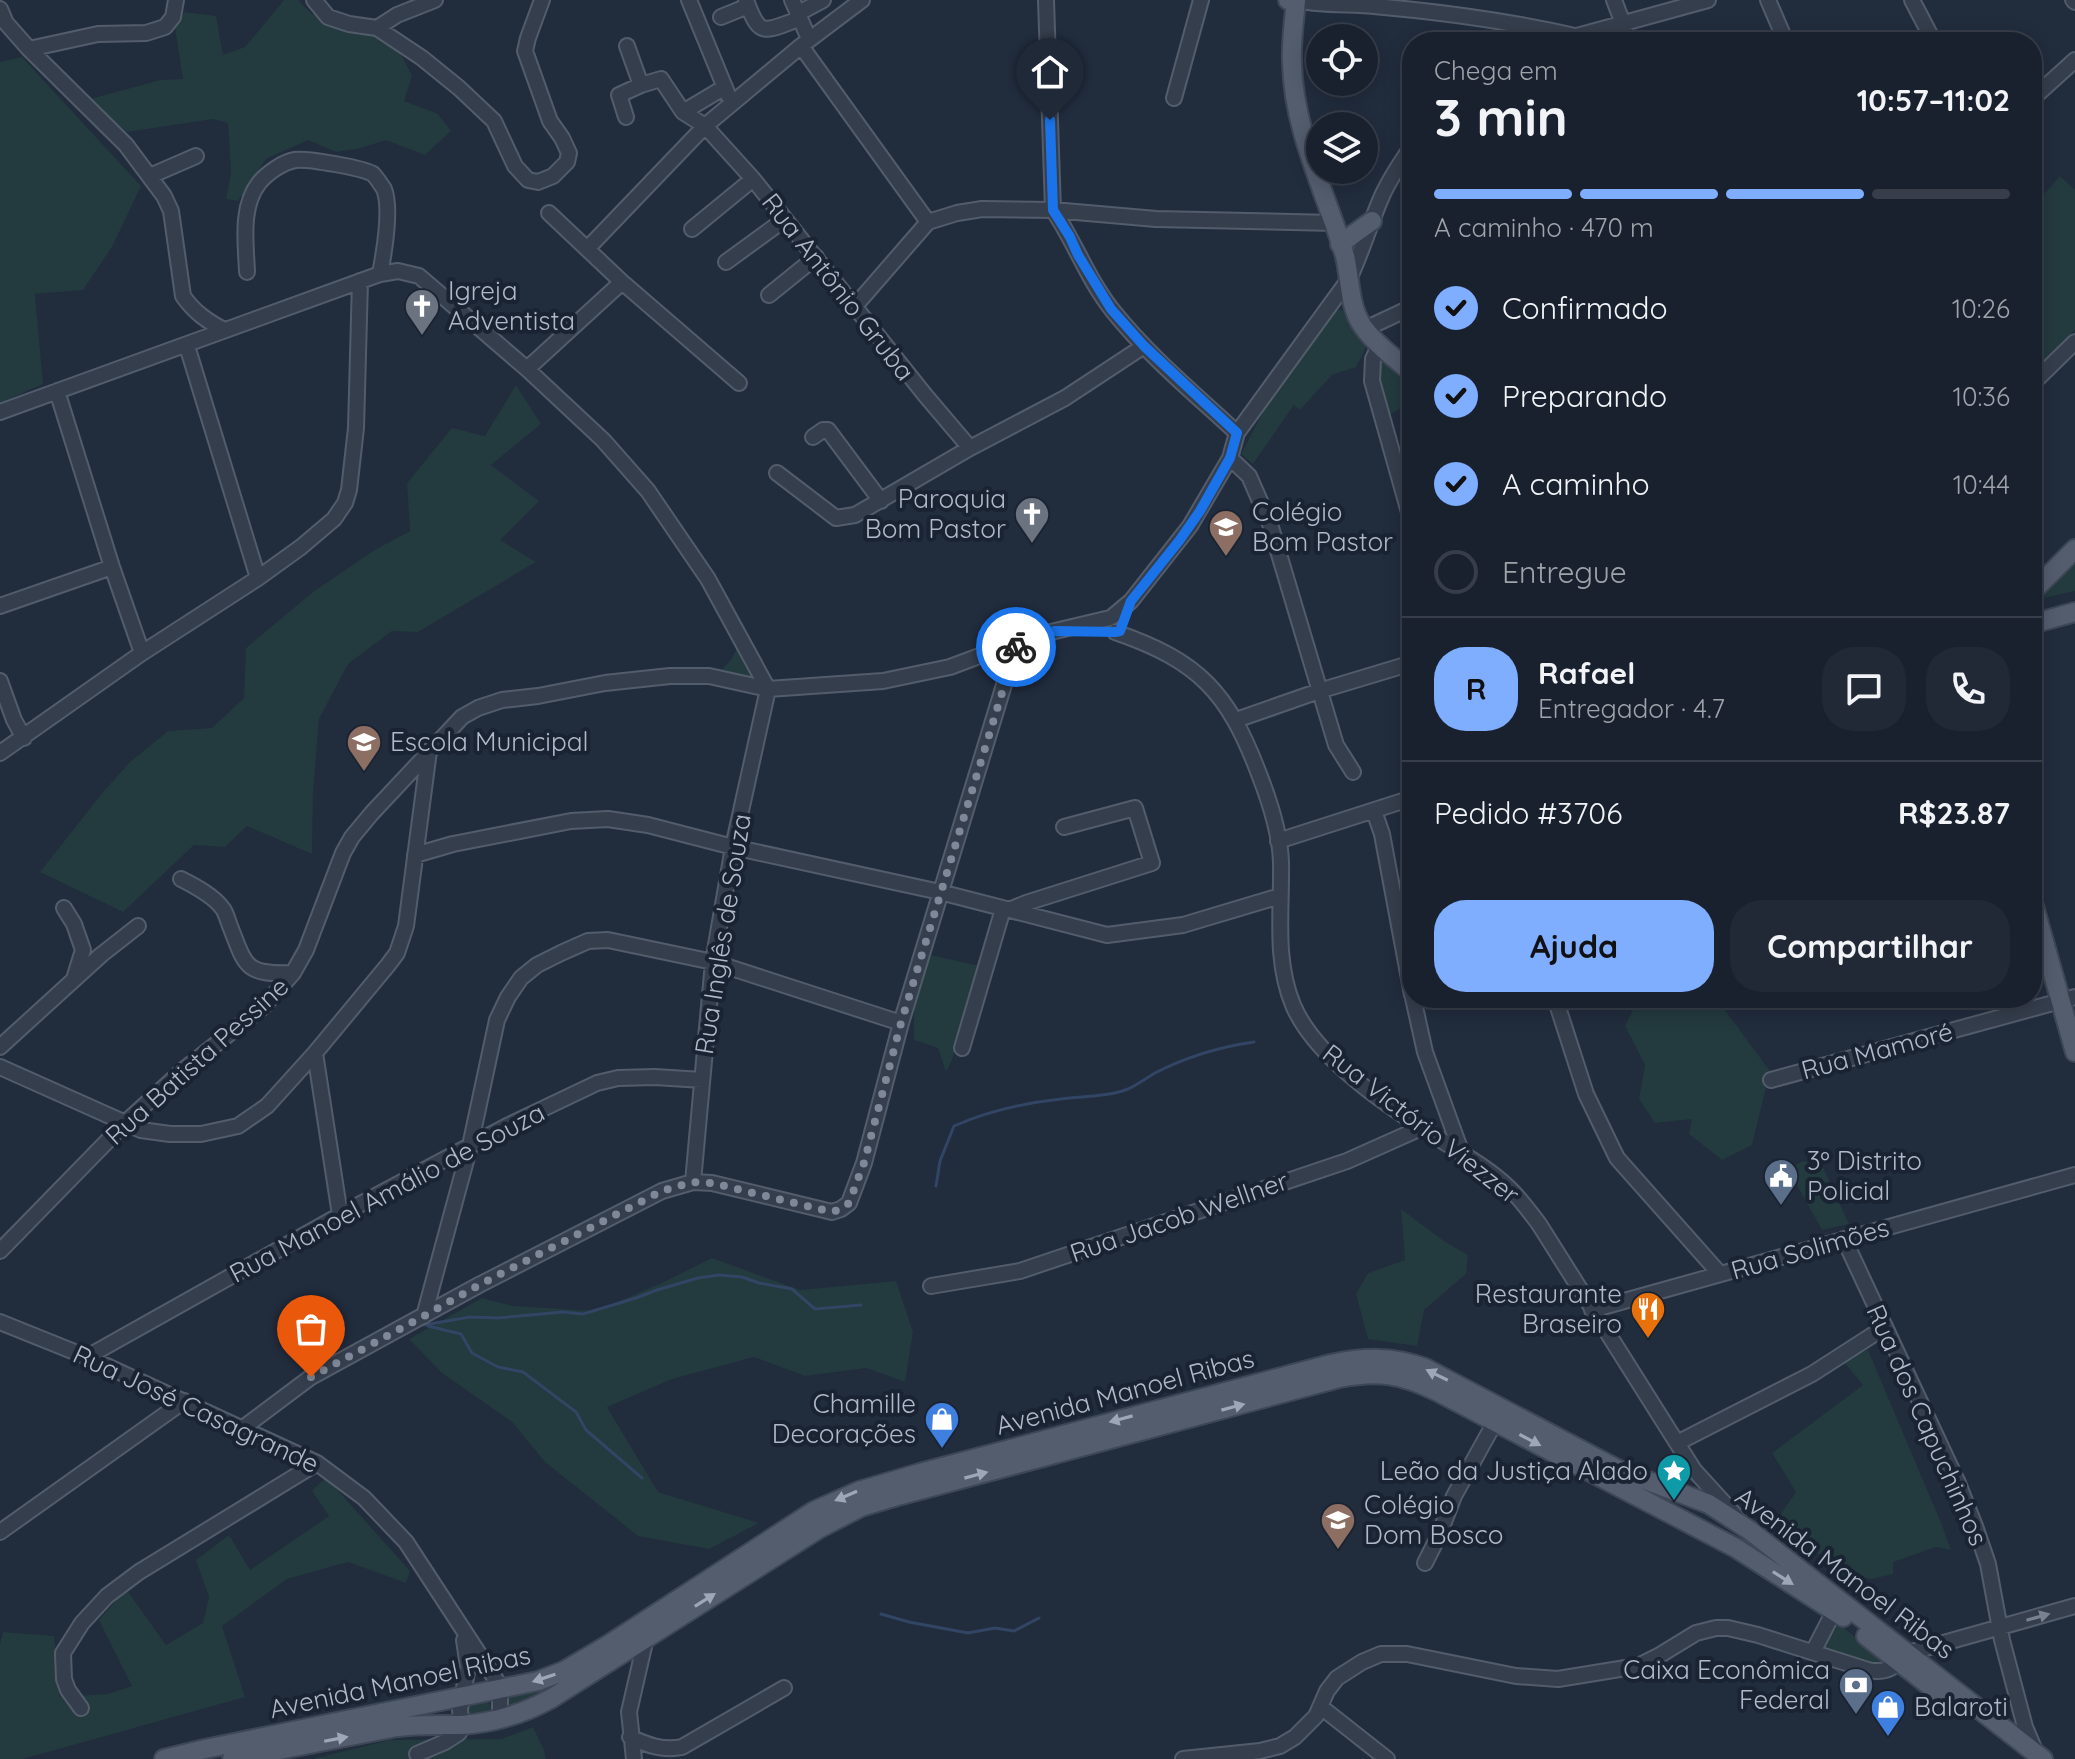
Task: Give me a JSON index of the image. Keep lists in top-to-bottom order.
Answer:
{
  "streets": {
    "main road": ["Avenida Manoel Ribas"],
    "street": [
      "Rua Antônio Gruba",
      "Rua Inglês de Souza",
      "Rua Mamoré",
      "Rua Batista Pessine",
      "Rua Victório Viezzer",
      "Rua Manoel Amálio de Souza",
      "Rua Jacob Wellner",
      "Rua Solimões",
      "Rua José Casagrande",
      "Rua dos Capuchinhos"
    ]
  },
  "crossings": [
    ["Rua Inglês de Souza", "Rua Batista Pessine"],
    ["Rua Inglês de Souza", "Rua Manoel Amálio de Souza"],
    ["Rua Victório Viezzer", "Rua Jacob Wellner"],
    ["Rua Victório Viezzer", "Rua Solimões"],
    ["Rua Victório Viezzer", "Avenida Manoel Ribas"],
    ["Rua Manoel Amálio de Souza", "Rua José Casagrande"],
    ["Rua Solimões", "Rua dos Capuchinhos"],
    ["Avenida Manoel Ribas", "Rua José Casagrande"],
    ["Avenida Manoel Ribas", "Rua dos Capuchinhos"]
  ],
  "places": {
    "church": ["Igreja Adventista", "Paroquia Bom Pastor"],
    "school or university": ["Colégio Bom Pastor", "Escola Municipal", "Colégio Dom Bosco"],
    "public building": ["3º Distrito Policial"],
    "restaurant": ["Restaurante Braseiro"],
    "shop": ["Chamille Decorações", "Balaroti"],
    "place": ["Leão da Justiça Alado"],
    "bank": ["Caixa Econômica Federal"]
  },
  "page": {
    "heading": ["3 min", "Chega em", "10:57–11:02"],
    "panel": [
      "Rafael",
      "Entregador · 4.7",
      "Pedido #3706",
      "R$23.87"
    ],
    "bar": "A caminho · 470 m",
    "list": [
      ["Confirmado", "10:26"],
      ["Preparando", "10:36"],
      ["A caminho", "10:44"],
      "Entregue"
    ],
    "round": "R",
    "buttons": ["Ajuda", "Compartilhar"]
  }
}
